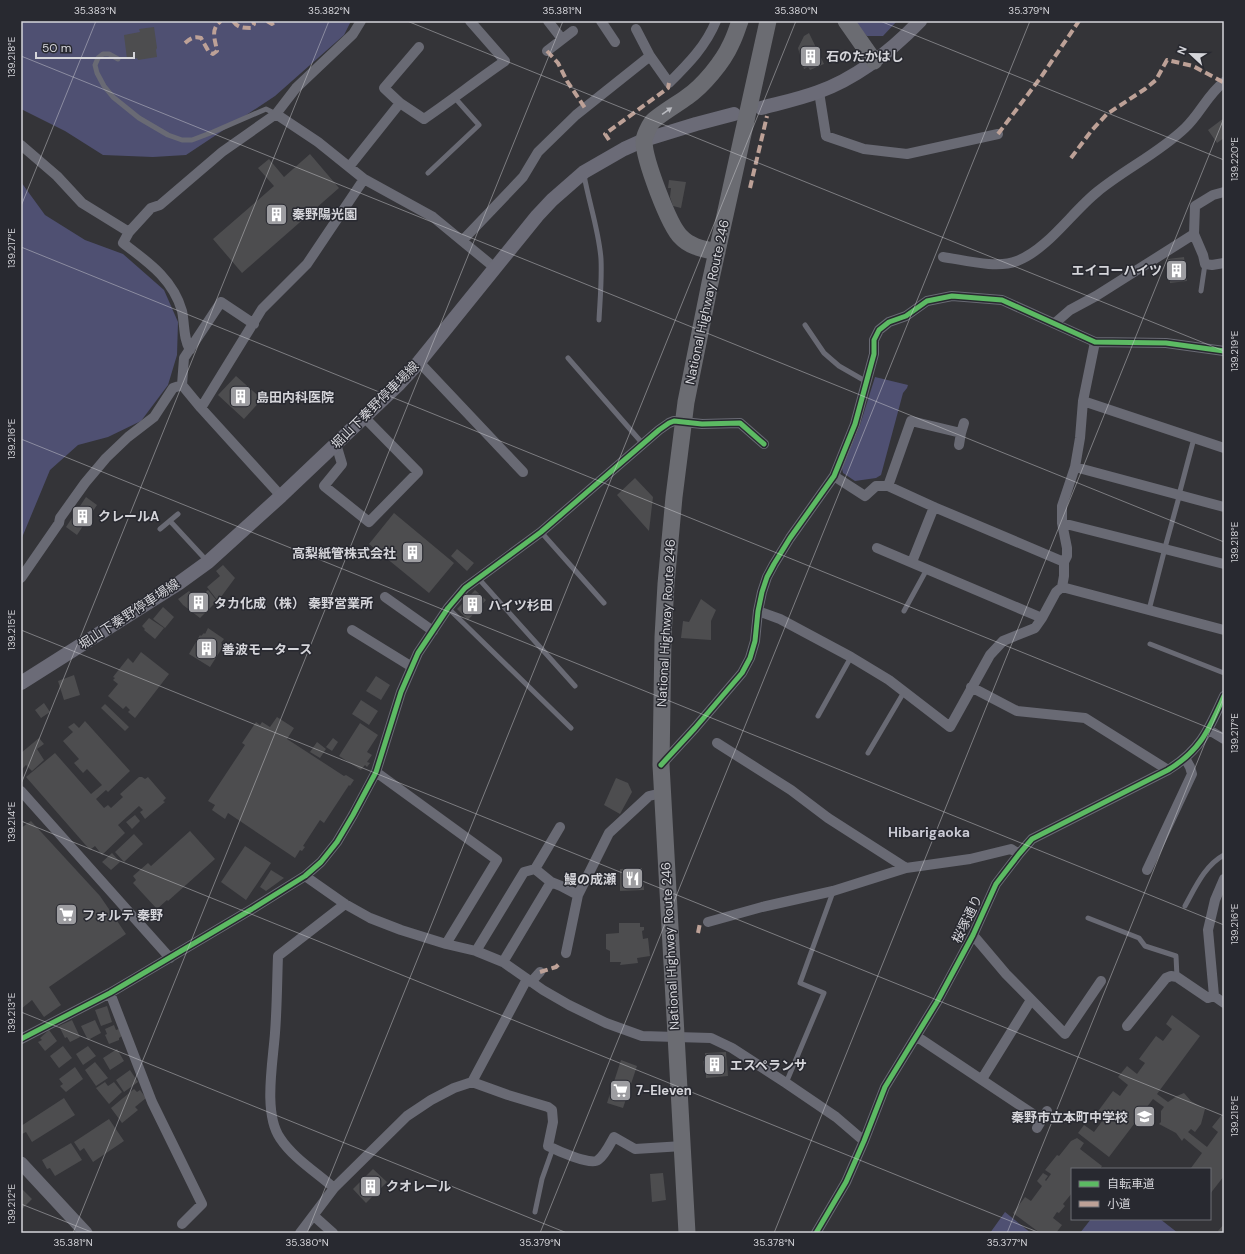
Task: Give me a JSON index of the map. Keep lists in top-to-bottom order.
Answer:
{
  "streets": {
    "highway": ["National Highway Route 246"],
    "main road": ["堀山下秦野停車場線"],
    "street": ["桜塚通り"]
  },
  "districts": ["Hibarigaoka"],
  "places": {
    "building": [
      "石のたかはし",
      "秦野陽光園",
      "エイコーハイツ",
      "島田内科医院",
      "クレールA",
      "高梨紙管株式会社",
      "タカ化成（株） 秦野営業所",
      "ハイツ杉田",
      "善波モータース",
      "エスペランサ",
      "クオレール"
    ],
    "restaurant": ["鰻の成瀬"],
    "supermarket": ["フォルテ 秦野", "7-Eleven"],
    "school or university": ["秦野市立本町中学校"]
  },
  "legend": ["自転車道", "小道"],
  "scale_bar": "50 m",
  "north": "left",
  "coordinates": [
    "35.383°N",
    "35.382°N",
    "35.381°N",
    "35.380°N",
    "35.379°N",
    "139.218°E",
    "139.220°E",
    "139.217°E",
    "139.219°E",
    "139.216°E",
    "139.215°E",
    "139.214°E",
    "139.213°E",
    "139.212°E",
    "35.378°N",
    "35.377°N"
  ]
}
